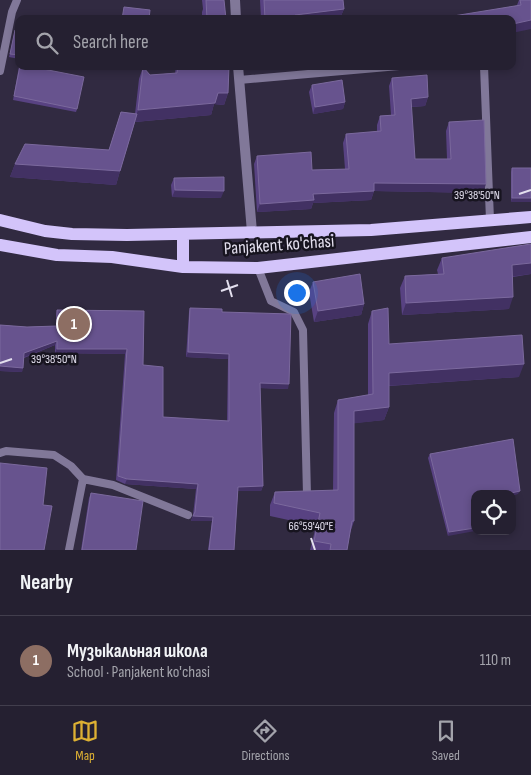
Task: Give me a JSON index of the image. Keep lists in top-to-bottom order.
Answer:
{
  "streets": {
    "main road": ["Panjakent ko'chasi"]
  },
  "page": {
    "search": "Search here",
    "pins": "1",
    "heading": "Nearby",
    "list": [
      {
        "mark": "1",
        "name": "Музыкальная школа",
        "note": "School · Panjakent ko'chasi",
        "value": "110 m"
      }
    ],
    "nav": ["Map", "Directions", "Saved"]
  },
  "coordinates": ["39°38'50\"N", "66°59'40\"E"]
}
